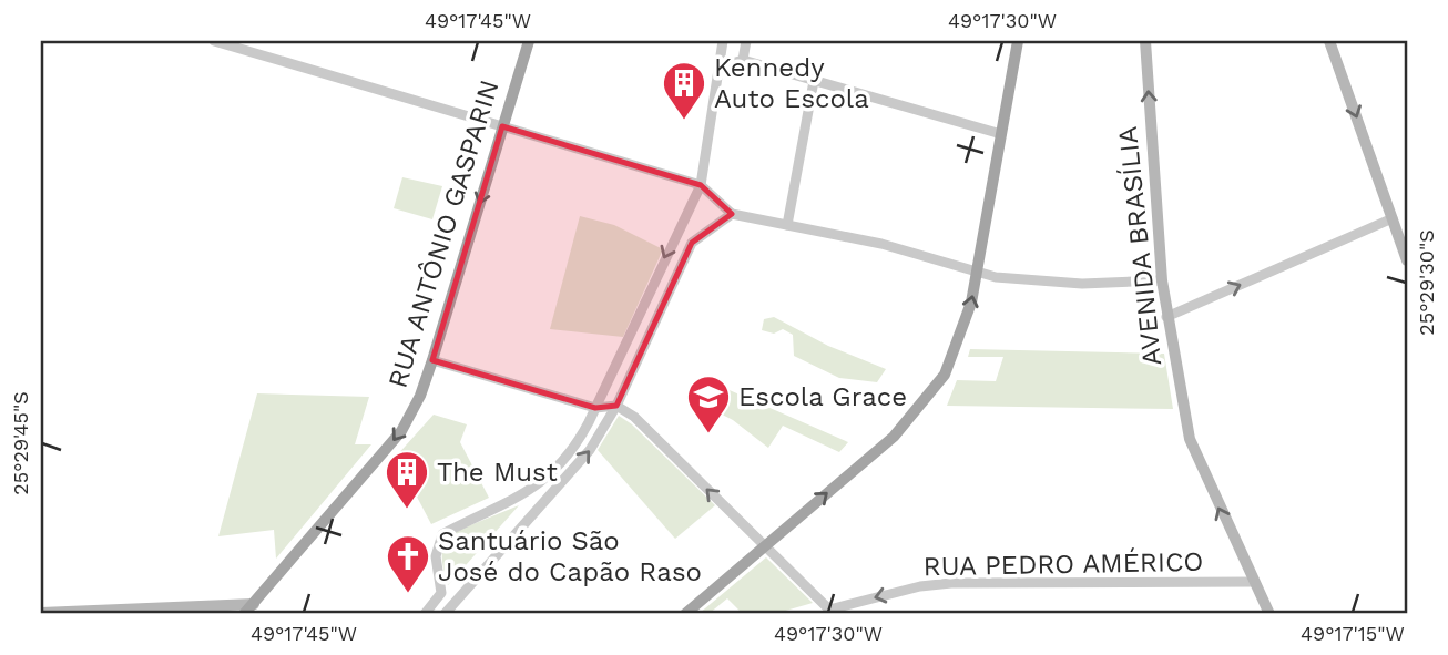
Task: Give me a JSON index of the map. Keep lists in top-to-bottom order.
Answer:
{
  "streets": {
    "main road": ["RUA ANTÔNIO GASPARIN", "AVENIDA BRASÍLIA"],
    "street": ["RUA PEDRO AMÉRICO"]
  },
  "crossings": [
    ["AVENIDA BRASÍLIA", "RUA PEDRO AMÉRICO"]
  ],
  "one_way": ["RUA ANTÔNIO GASPARIN", "AVENIDA BRASÍLIA", "RUA PEDRO AMÉRICO"],
  "places": {
    "building": ["Kennedy Auto Escola", "The Must"],
    "school or university": ["Escola Grace"],
    "church": ["Santuário São José do Capão Raso"]
  },
  "coordinates": [
    "49°17'45\"W",
    "49°17'30\"W",
    "25°29'30\"S",
    "25°29'45\"S",
    "49°17'15\"W"
  ]
}
